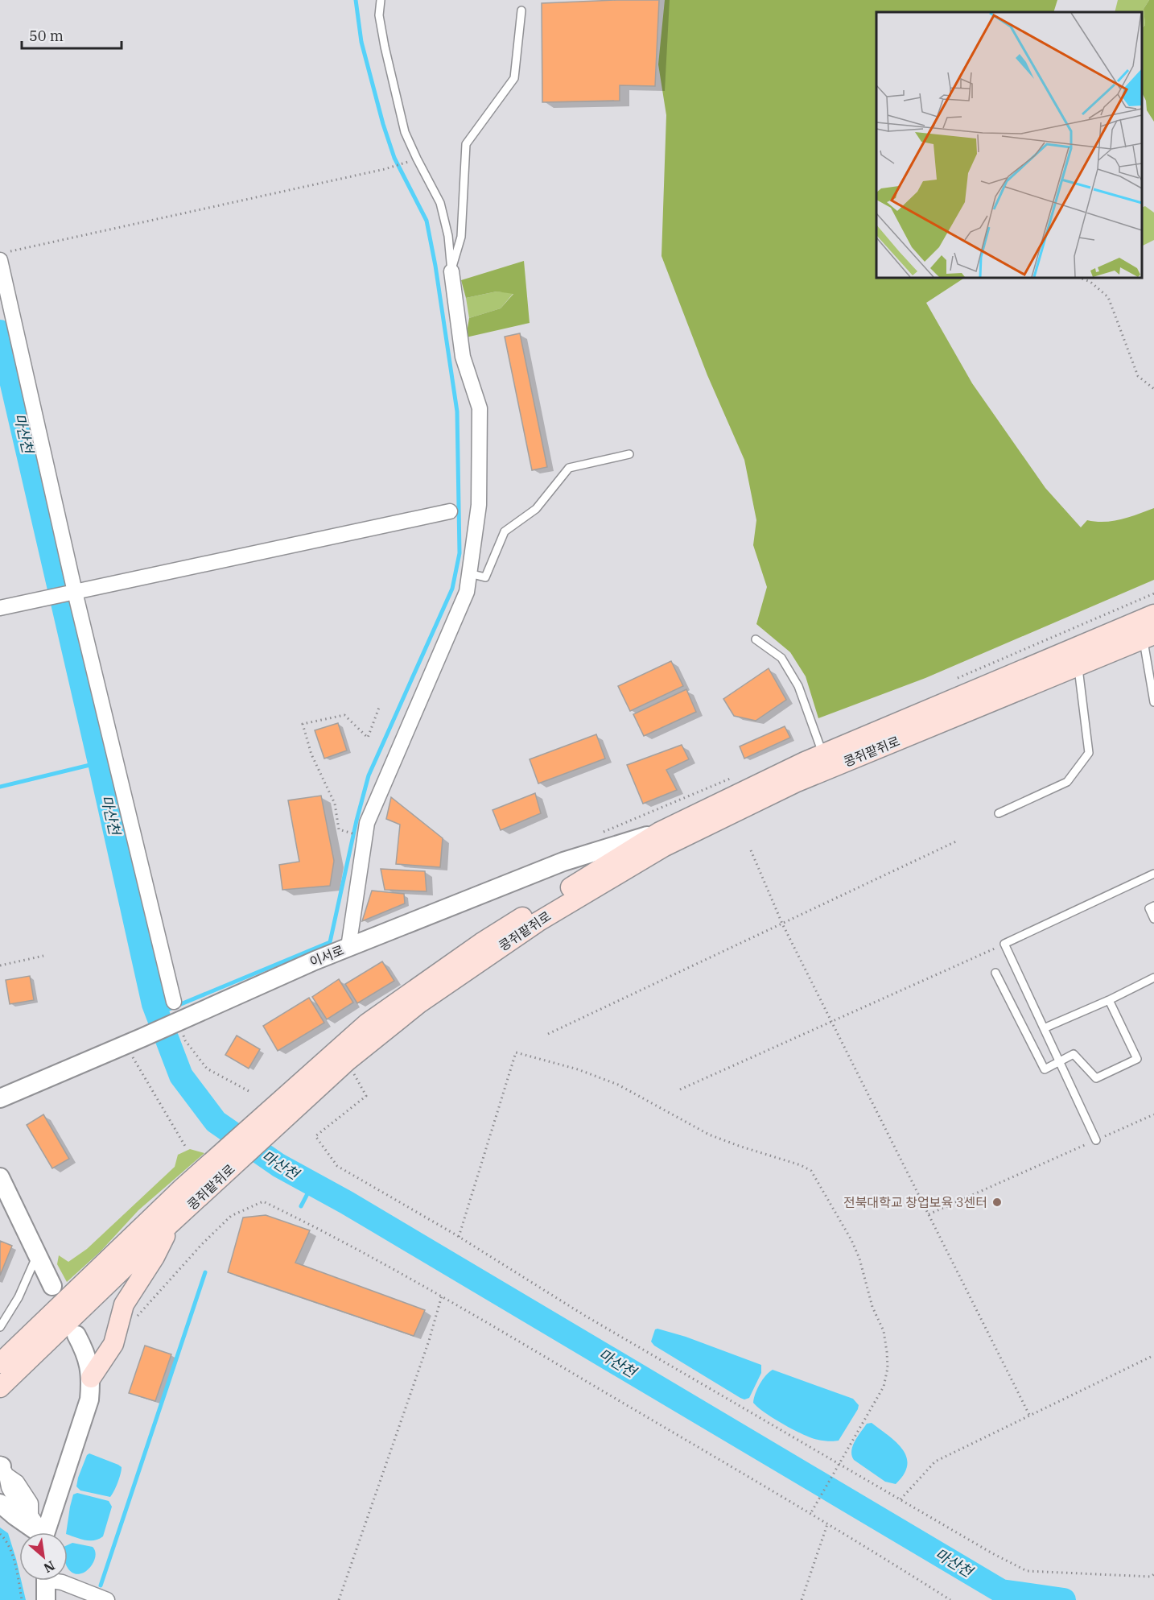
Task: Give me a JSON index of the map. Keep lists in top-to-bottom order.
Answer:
{
  "streets": {
    "main road": ["콩쥐팥쥐로"],
    "street": ["이서로"]
  },
  "crossings": [
    ["콩쥐팥쥐로", "이서로"]
  ],
  "water": ["마산천"],
  "places": ["전북대학교 창업보육 3센터"],
  "scale_bar": "50 m",
  "north": "bottom right"
}
